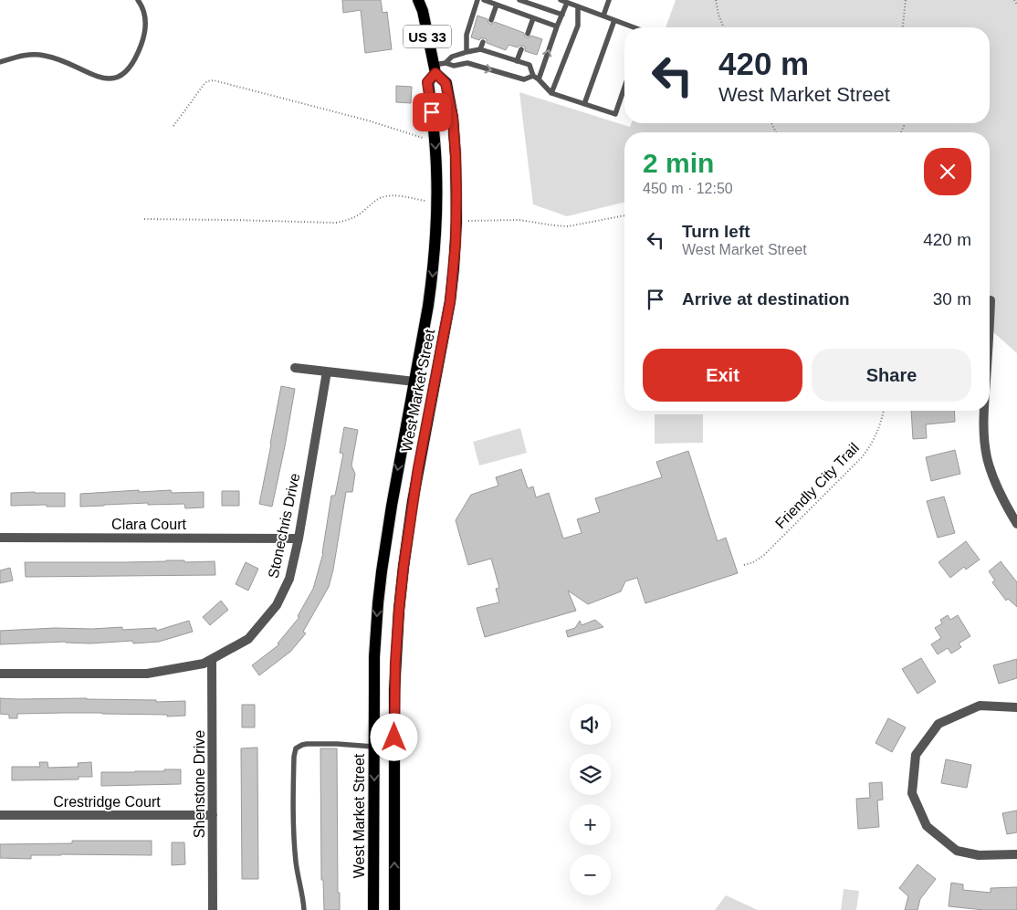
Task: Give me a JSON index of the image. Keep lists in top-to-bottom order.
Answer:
{
  "streets": {
    "main road": ["US 33", "West Market Street"],
    "street": [
      "Clara Court",
      "Stonechris Drive",
      "Shenstone Drive",
      "Crestridge Court"
    ],
    "path": ["Friendly City Trail"]
  },
  "crossings": [
    ["Clara Court", "Stonechris Drive"],
    ["Stonechris Drive", "Shenstone Drive"],
    ["Shenstone Drive", "Crestridge Court"]
  ],
  "page": {
    "turn": ["420 m", "West Market Street"],
    "heading": ["2 min", "450 m · 12:50"],
    "list": [
      {
        "name": "Turn left",
        "note": "West Market Street",
        "value": "420 m"
      },
      {
        "name": "Arrive at destination",
        "value": "30 m"
      }
    ],
    "buttons": ["Exit", "Share"],
    "map_buttons": ["+", "−"]
  }
}
